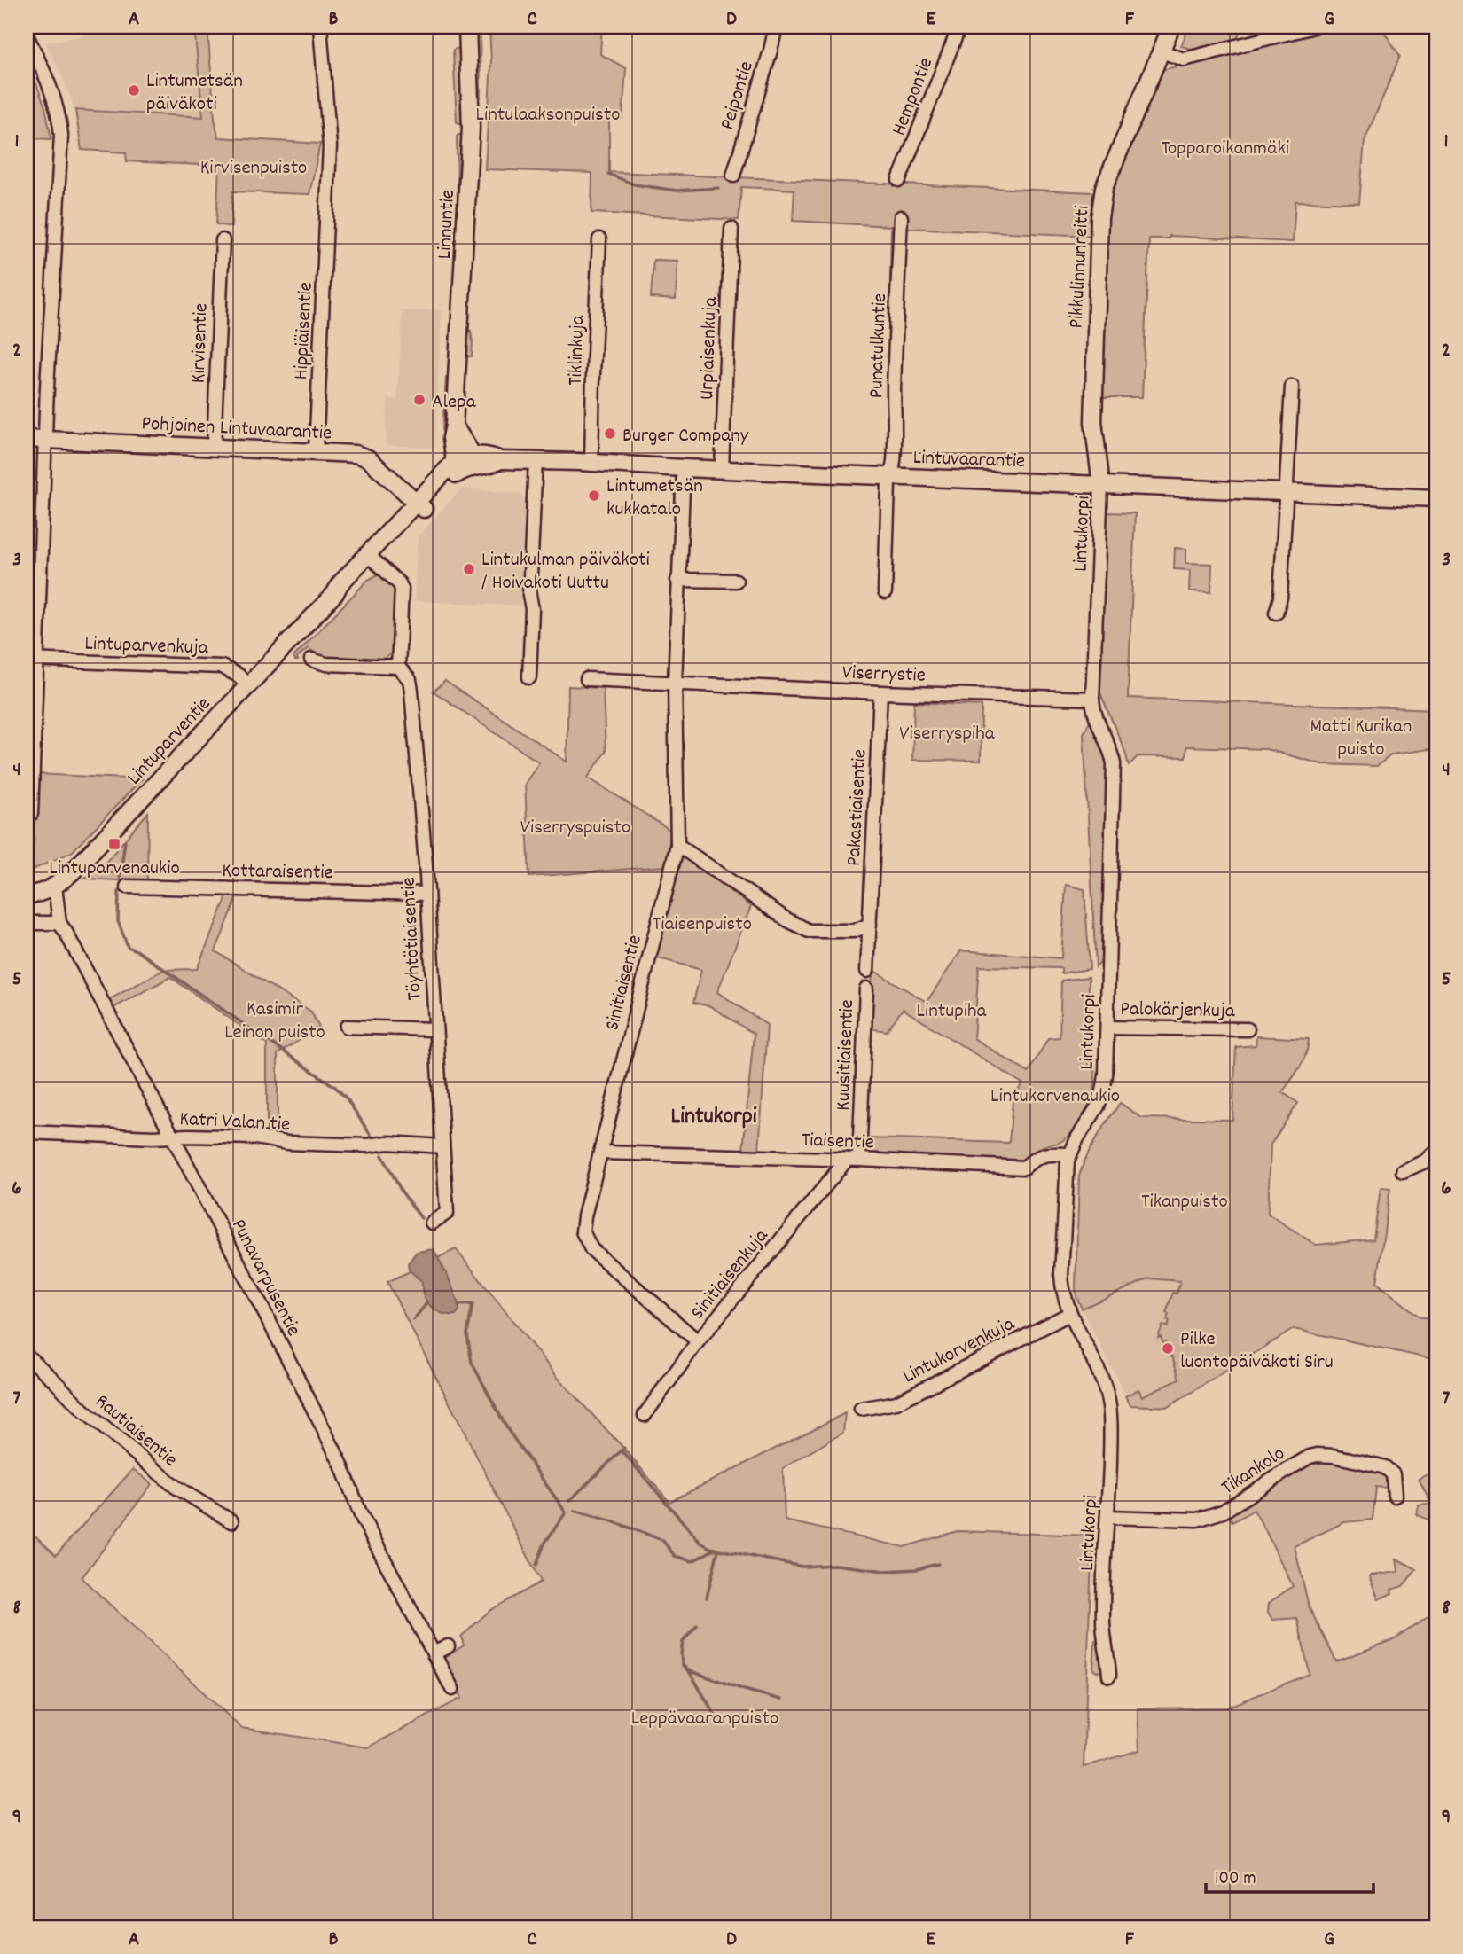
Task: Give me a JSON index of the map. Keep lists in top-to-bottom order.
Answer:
{
  "streets": {
    "street": [
      "Peipontie",
      "Hempontie",
      "Linnuntie",
      "Pikkulinnunreitti",
      "Hippiäisentie",
      "Kirvisentie",
      "Punatulkuntie",
      "Urpiaisenkuja",
      "Tiklinkuja",
      "Pohjoinen Lintuvaarantie",
      "Lintuvaarantie",
      "Lintukorpi",
      "Lintuparvenkuja",
      "Viserrystie",
      "Lintuparventie",
      "Pakastiaisentie",
      "Kottaraisentie",
      "Töyhtötiaisentie",
      "Sinitiaisentie",
      "Palokärjenkuja",
      "Kuusitiaisentie",
      "Katri Valan tie",
      "Tiaisentie",
      "Sinitiaisenkuja",
      "Punavarpusentie",
      "Lintukorvenkuja",
      "Rautiaisentie",
      "Tikankolo"
    ]
  },
  "crossings": [
    ["Linnuntie", "Lintuvaarantie"],
    ["Linnuntie", "Lintuparventie"],
    ["Pikkulinnunreitti", "Lintuvaarantie"],
    ["Pikkulinnunreitti", "Lintukorpi"],
    ["Hippiäisentie", "Pohjoinen Lintuvaarantie"],
    ["Kirvisentie", "Pohjoinen Lintuvaarantie"],
    ["Punatulkuntie", "Lintuvaarantie"],
    ["Urpiaisenkuja", "Lintuvaarantie"],
    ["Tiklinkuja", "Lintuvaarantie"],
    ["Pohjoinen Lintuvaarantie", "Lintuparventie"],
    ["Lintuvaarantie", "Lintukorpi"],
    ["Lintuvaarantie", "Lintuparventie"],
    ["Lintuvaarantie", "Sinitiaisentie"],
    ["Lintukorpi", "Viserrystie"],
    ["Lintukorpi", "Palokärjenkuja"],
    ["Lintukorpi", "Tiaisentie"],
    ["Lintukorpi", "Lintukorvenkuja"],
    ["Lintukorpi", "Tikankolo"],
    ["Lintuparvenkuja", "Lintuparventie"],
    ["Viserrystie", "Pakastiaisentie"],
    ["Viserrystie", "Sinitiaisentie"],
    ["Kottaraisentie", "Töyhtötiaisentie"],
    ["Töyhtötiaisentie", "Katri Valan tie"],
    ["Sinitiaisentie", "Tiaisentie"],
    ["Sinitiaisentie", "Sinitiaisenkuja"],
    ["Kuusitiaisentie", "Tiaisentie"],
    ["Kuusitiaisentie", "Sinitiaisenkuja"],
    ["Katri Valan tie", "Punavarpusentie"],
    ["Tiaisentie", "Sinitiaisenkuja"]
  ],
  "districts": ["Lintukorpi"],
  "parks": [
    "Lintulaaksonpuisto",
    "Topparoikanmäki",
    "Kirvisenpuisto",
    "Matti Kurikan puisto",
    "Viserryspiha",
    "Viserryspuisto",
    "Tiaisenpuisto",
    "Kasimir Leinon puisto",
    "Lintupiha",
    "Lintukorvenaukio",
    "Tikanpuisto",
    "Leppävaaranpuisto"
  ],
  "places": {
    "other": [
      "Lintumetsän päiväkoti",
      "Alepa",
      "Burger Company",
      "Lintumetsän kukkatalo",
      "Lintukulman päiväkoti / Hoivakoti Uuttu",
      "Pilke luontopäiväkoti Siru"
    ],
    "transit": ["Lintuparvenaukio"]
  },
  "scale_bar": "100 m",
  "grid": {
    "columns": [
      "A",
      "B",
      "C",
      "D",
      "E",
      "F",
      "G"
    ],
    "rows": [
      "1",
      "2",
      "3",
      "4",
      "5",
      "6",
      "7",
      "8",
      "9"
    ]
  }
}
